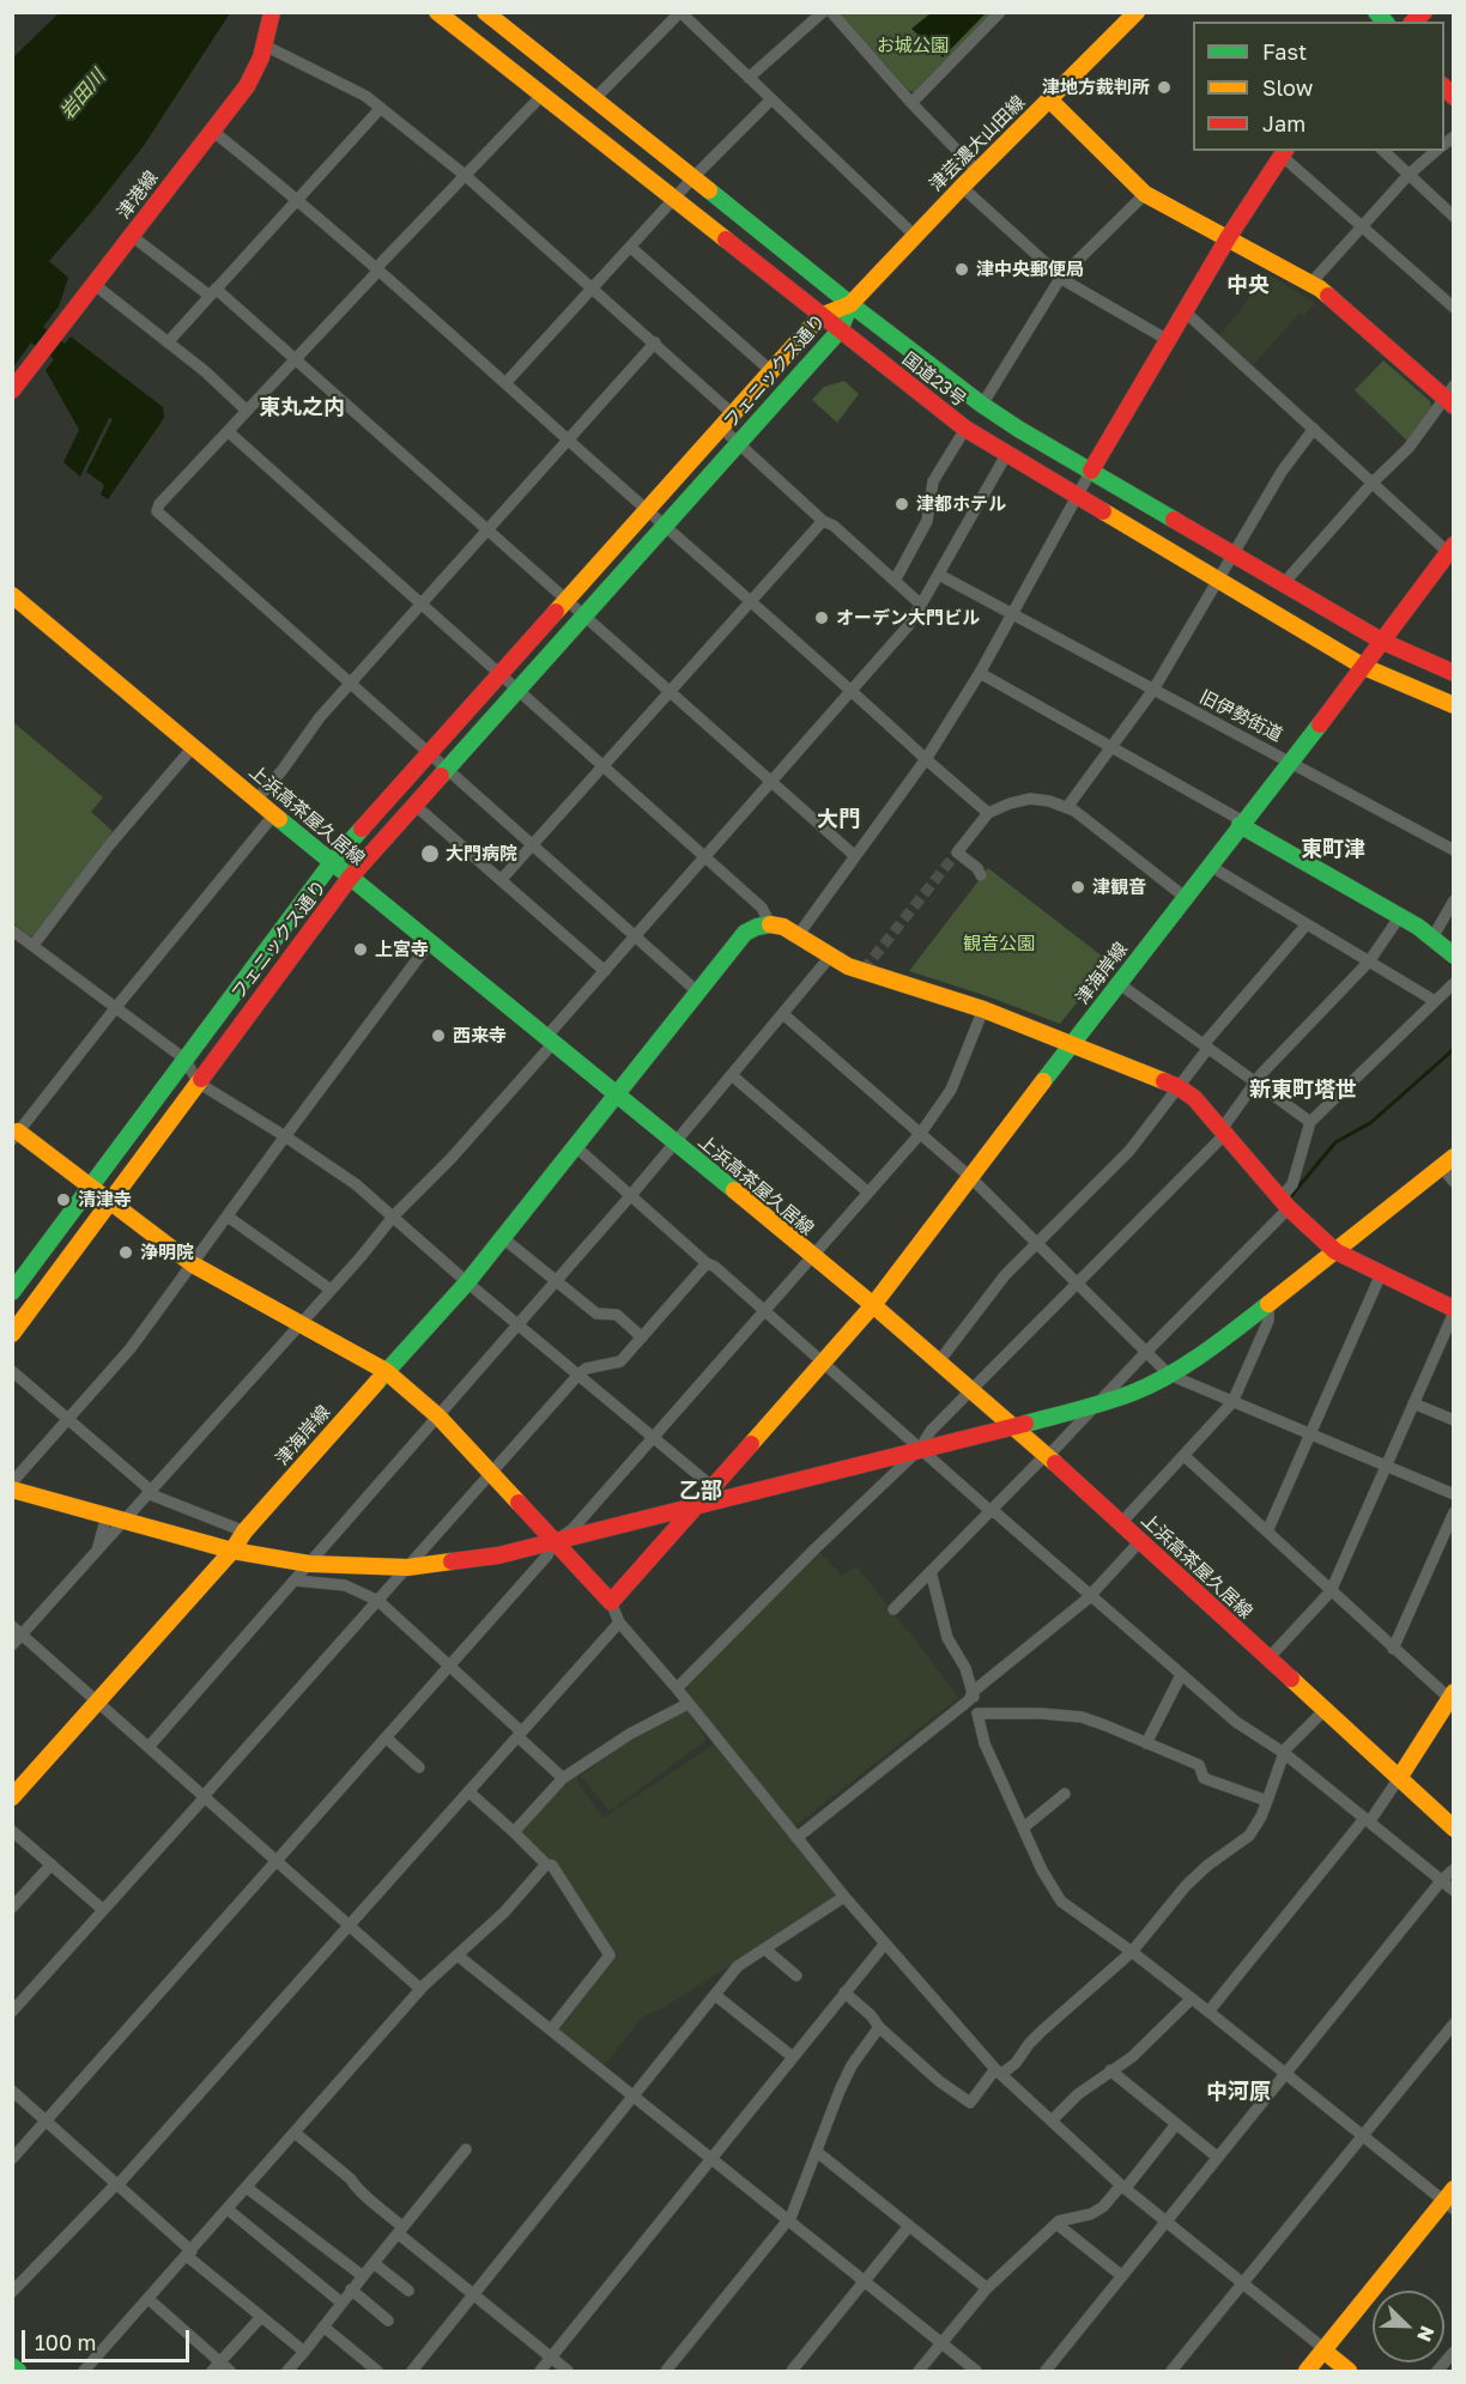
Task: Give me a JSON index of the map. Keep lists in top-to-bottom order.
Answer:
{
  "streets": {
    "main road": [
      "津芸濃大山田線",
      "津港線",
      "フェニックス通り",
      "国道23号",
      "上浜高茶屋久居線",
      "津海岸線"
    ],
    "street": ["旧伊勢街道"]
  },
  "crossings": [
    ["津芸濃大山田線", "フェニックス通り"],
    ["津芸濃大山田線", "国道23号"],
    ["フェニックス通り", "国道23号"],
    ["フェニックス通り", "上浜高茶屋久居線"],
    ["国道23号", "津海岸線"],
    ["旧伊勢街道", "津海岸線"],
    ["上浜高茶屋久居線", "津海岸線"]
  ],
  "districts": [
    "中央",
    "東丸之内",
    "大門",
    "東町津",
    "新東町塔世",
    "乙部",
    "中河原"
  ],
  "water": ["岩田川"],
  "parks": ["お城公園", "観音公園"],
  "places": [
    "津地方裁判所",
    "津中央郵便局",
    "津都ホテル",
    "オーデン大門ビル",
    "大門病院",
    "津観音",
    "上宮寺",
    "西来寺",
    "清津寺",
    "浄明院"
  ],
  "legend": ["Fast", "Slow", "Jam"],
  "scale_bar": "100 m",
  "north": "bottom right"
}
